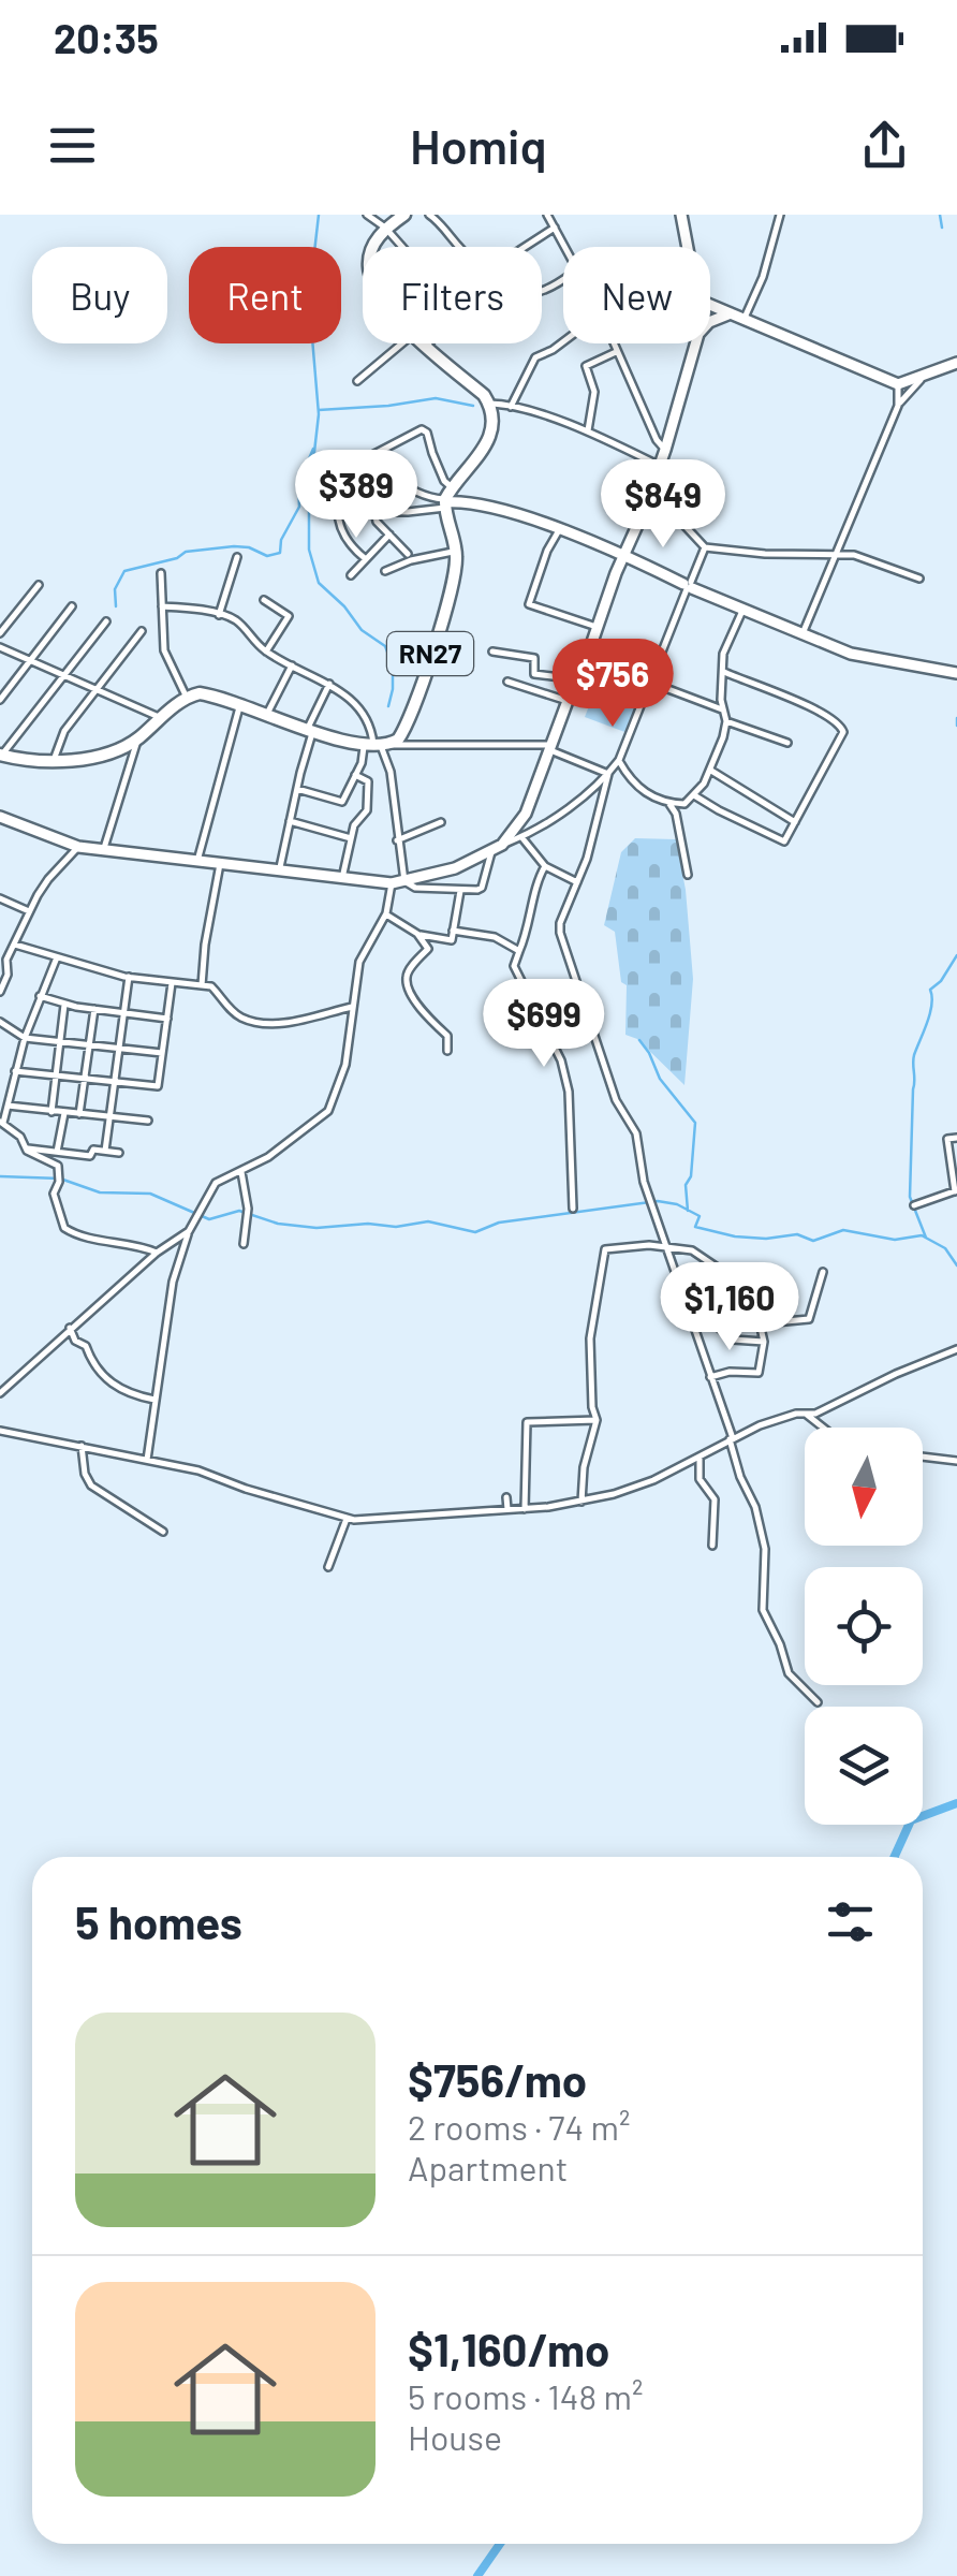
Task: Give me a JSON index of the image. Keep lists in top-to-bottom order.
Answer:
{
  "streets": {
    "main road": ["RN27"]
  },
  "north": "bottom",
  "page": {
    "status": "20:35",
    "header": "Homiq",
    "chip": [
      "Buy",
      "Rent",
      "Filters",
      "New"
    ],
    "price": [
      "$389",
      "$849",
      "$756",
      "$699",
      "$1,160"
    ],
    "heading": "5 homes",
    "list": [
      {
        "name": "$756/mo",
        "note": "2 rooms · 74 m² · Apartment"
      },
      {
        "name": "$1,160/mo",
        "note": "5 rooms · 148 m² · House"
      }
    ]
  }
}
